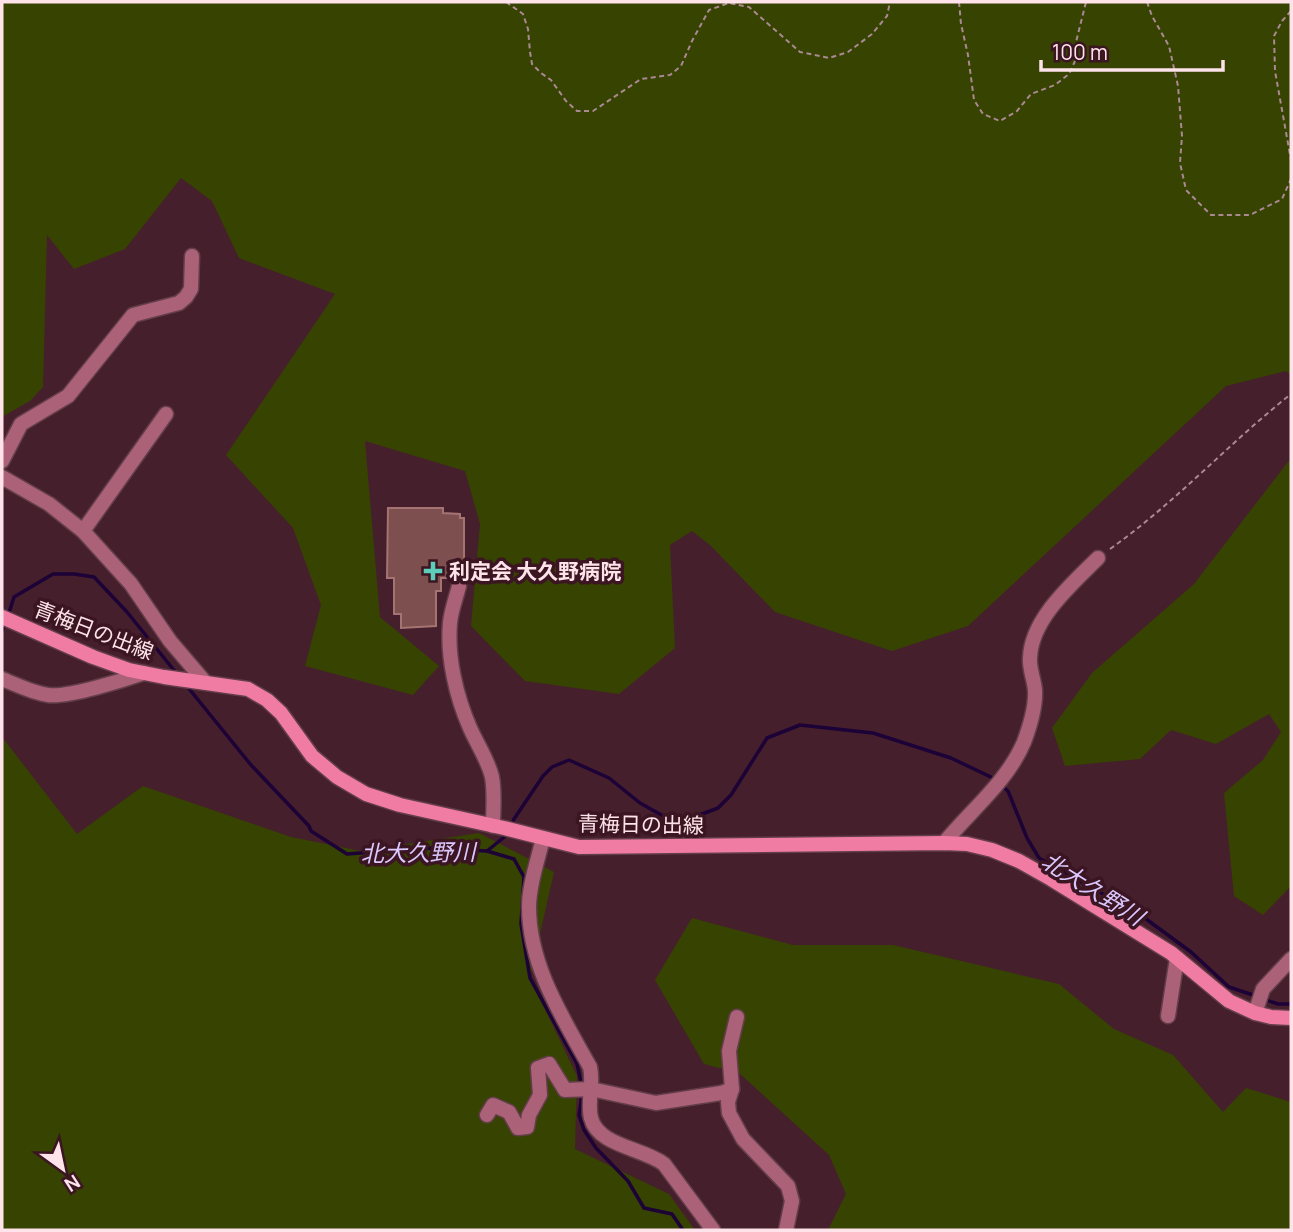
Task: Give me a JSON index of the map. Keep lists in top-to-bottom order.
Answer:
{
  "streets": {
    "main road": ["青梅日の出線"]
  },
  "water": ["北大久野川"],
  "places": {
    "health": ["利定会 大久野病院"]
  },
  "scale_bar": "100 m",
  "north": "bottom right"
}
